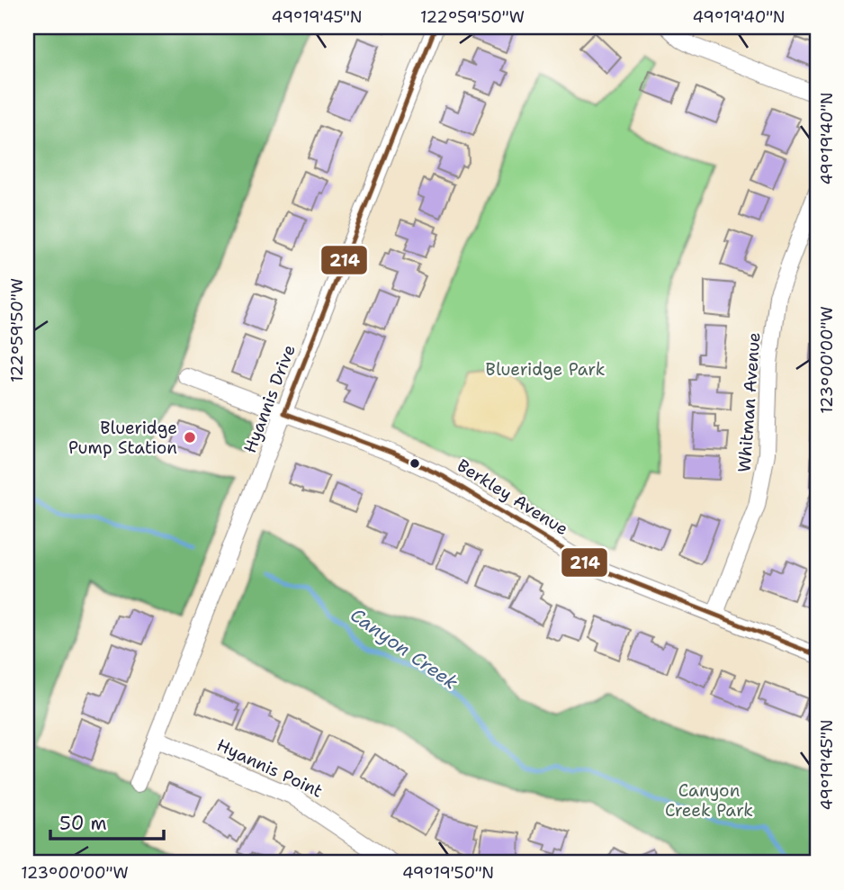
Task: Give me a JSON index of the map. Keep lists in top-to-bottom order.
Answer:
{
  "streets": {
    "street": [
      "Hyannis Drive",
      "Whitman Avenue",
      "Berkley Avenue",
      "Hyannis Point"
    ]
  },
  "crossings": [
    ["Hyannis Drive", "Berkley Avenue"],
    ["Hyannis Drive", "Hyannis Point"],
    ["Whitman Avenue", "Berkley Avenue"]
  ],
  "water": ["Canyon Creek"],
  "parks": ["Blueridge Park", "Canyon Creek Park"],
  "places": ["Blueridge Pump Station"],
  "lines": ["transit line 214"],
  "scale_bar": "50 m",
  "coordinates": [
    "49°19'45\"N",
    "122°59'50\"W",
    "49°19'40\"N",
    "123°00'00\"W",
    "49°19'50\"N"
  ]
}
